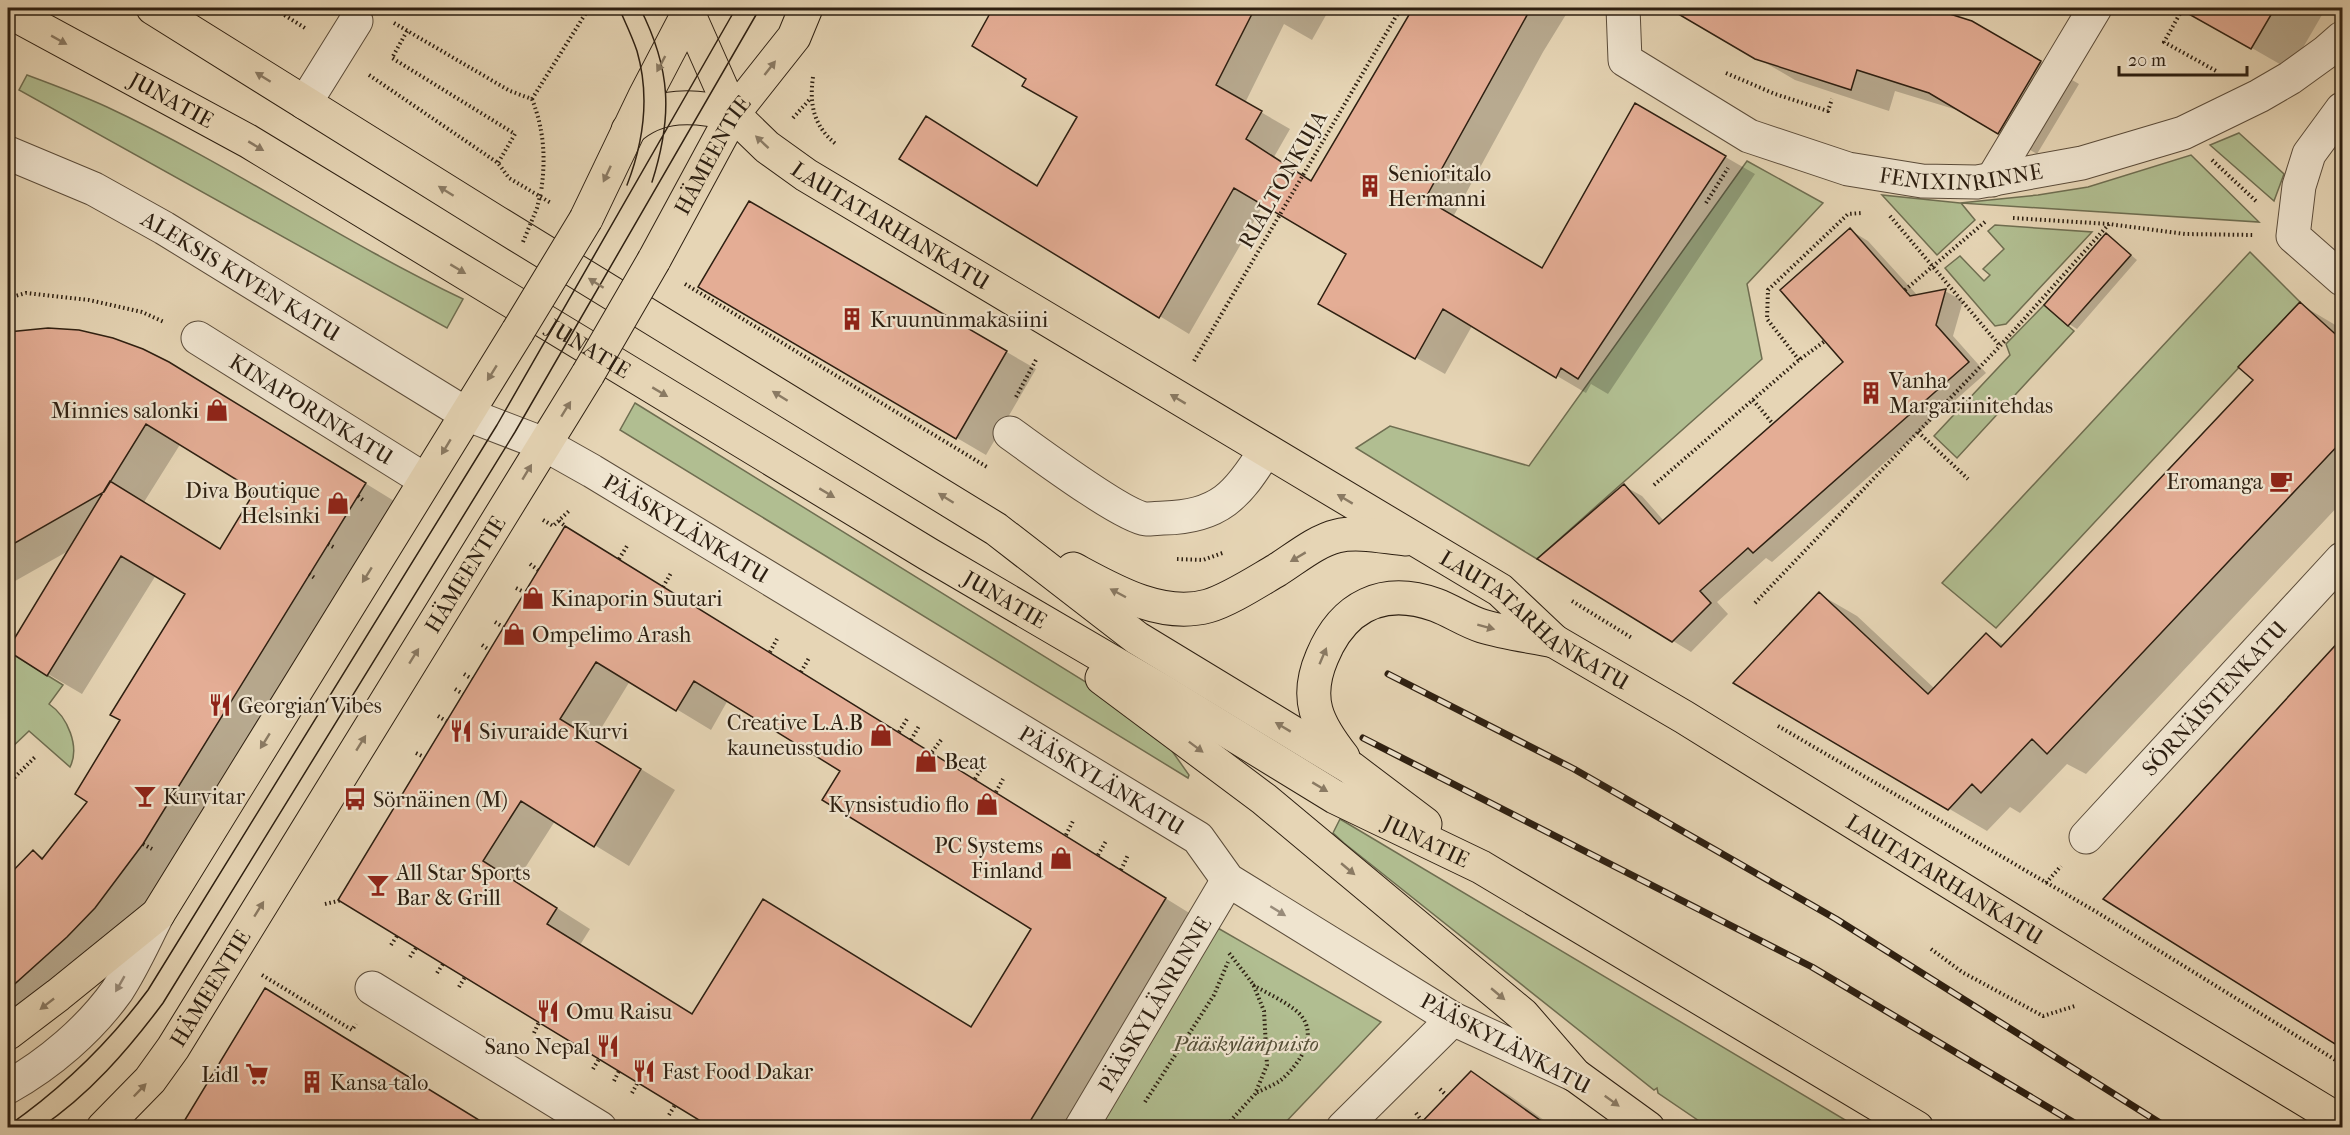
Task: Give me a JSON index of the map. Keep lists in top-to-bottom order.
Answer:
{
  "streets": {
    "main road": [
      "JUNATIE",
      "HÄMEENTIE",
      "LAUTATARHANKATU",
      "PÄÄSKYLÄNKATU"
    ],
    "street": [
      "FENIXINRINNE",
      "ALEKSIS KIVEN KATU",
      "KINAPORINKATU",
      "SÖRNÄISTENKATU",
      "PÄÄSKYLÄNRINNE"
    ],
    "path": ["RIALTONKUJA"]
  },
  "crossings": [
    ["HÄMEENTIE", "LAUTATARHANKATU"],
    ["HÄMEENTIE", "ALEKSIS KIVEN KATU"],
    ["HÄMEENTIE", "PÄÄSKYLÄNKATU"],
    ["ALEKSIS KIVEN KATU", "PÄÄSKYLÄNKATU"],
    ["PÄÄSKYLÄNKATU", "PÄÄSKYLÄNRINNE"]
  ],
  "parks": ["Pääskylänpuisto"],
  "places": {
    "building": [
      "Senioritalo Hermanni",
      "Kruununmakasiini",
      "Vanha Margariinitehdas",
      "Kansa-talo"
    ],
    "shop": [
      "Minnies salonki",
      "Diva Boutique Helsinki",
      "Kinaporin Suutari",
      "Ompelimo Arash",
      "Creative L.A.B kauneusstudio",
      "Beat",
      "Kynsistudio flo",
      "PC Systems Finland"
    ],
    "cafe": ["Eromanga"],
    "restaurant": [
      "Georgian Vibes",
      "Sivuraide Kurvi",
      "Omu Raisu",
      "Sano Nepal",
      "Fast Food Dakar"
    ],
    "bar": ["Kurvitar", "All Star Sports Bar & Grill"],
    "bus stop": ["Sörnäinen (M)"],
    "supermarket": ["Lidl"]
  },
  "scale_bar": "20 m"
}
